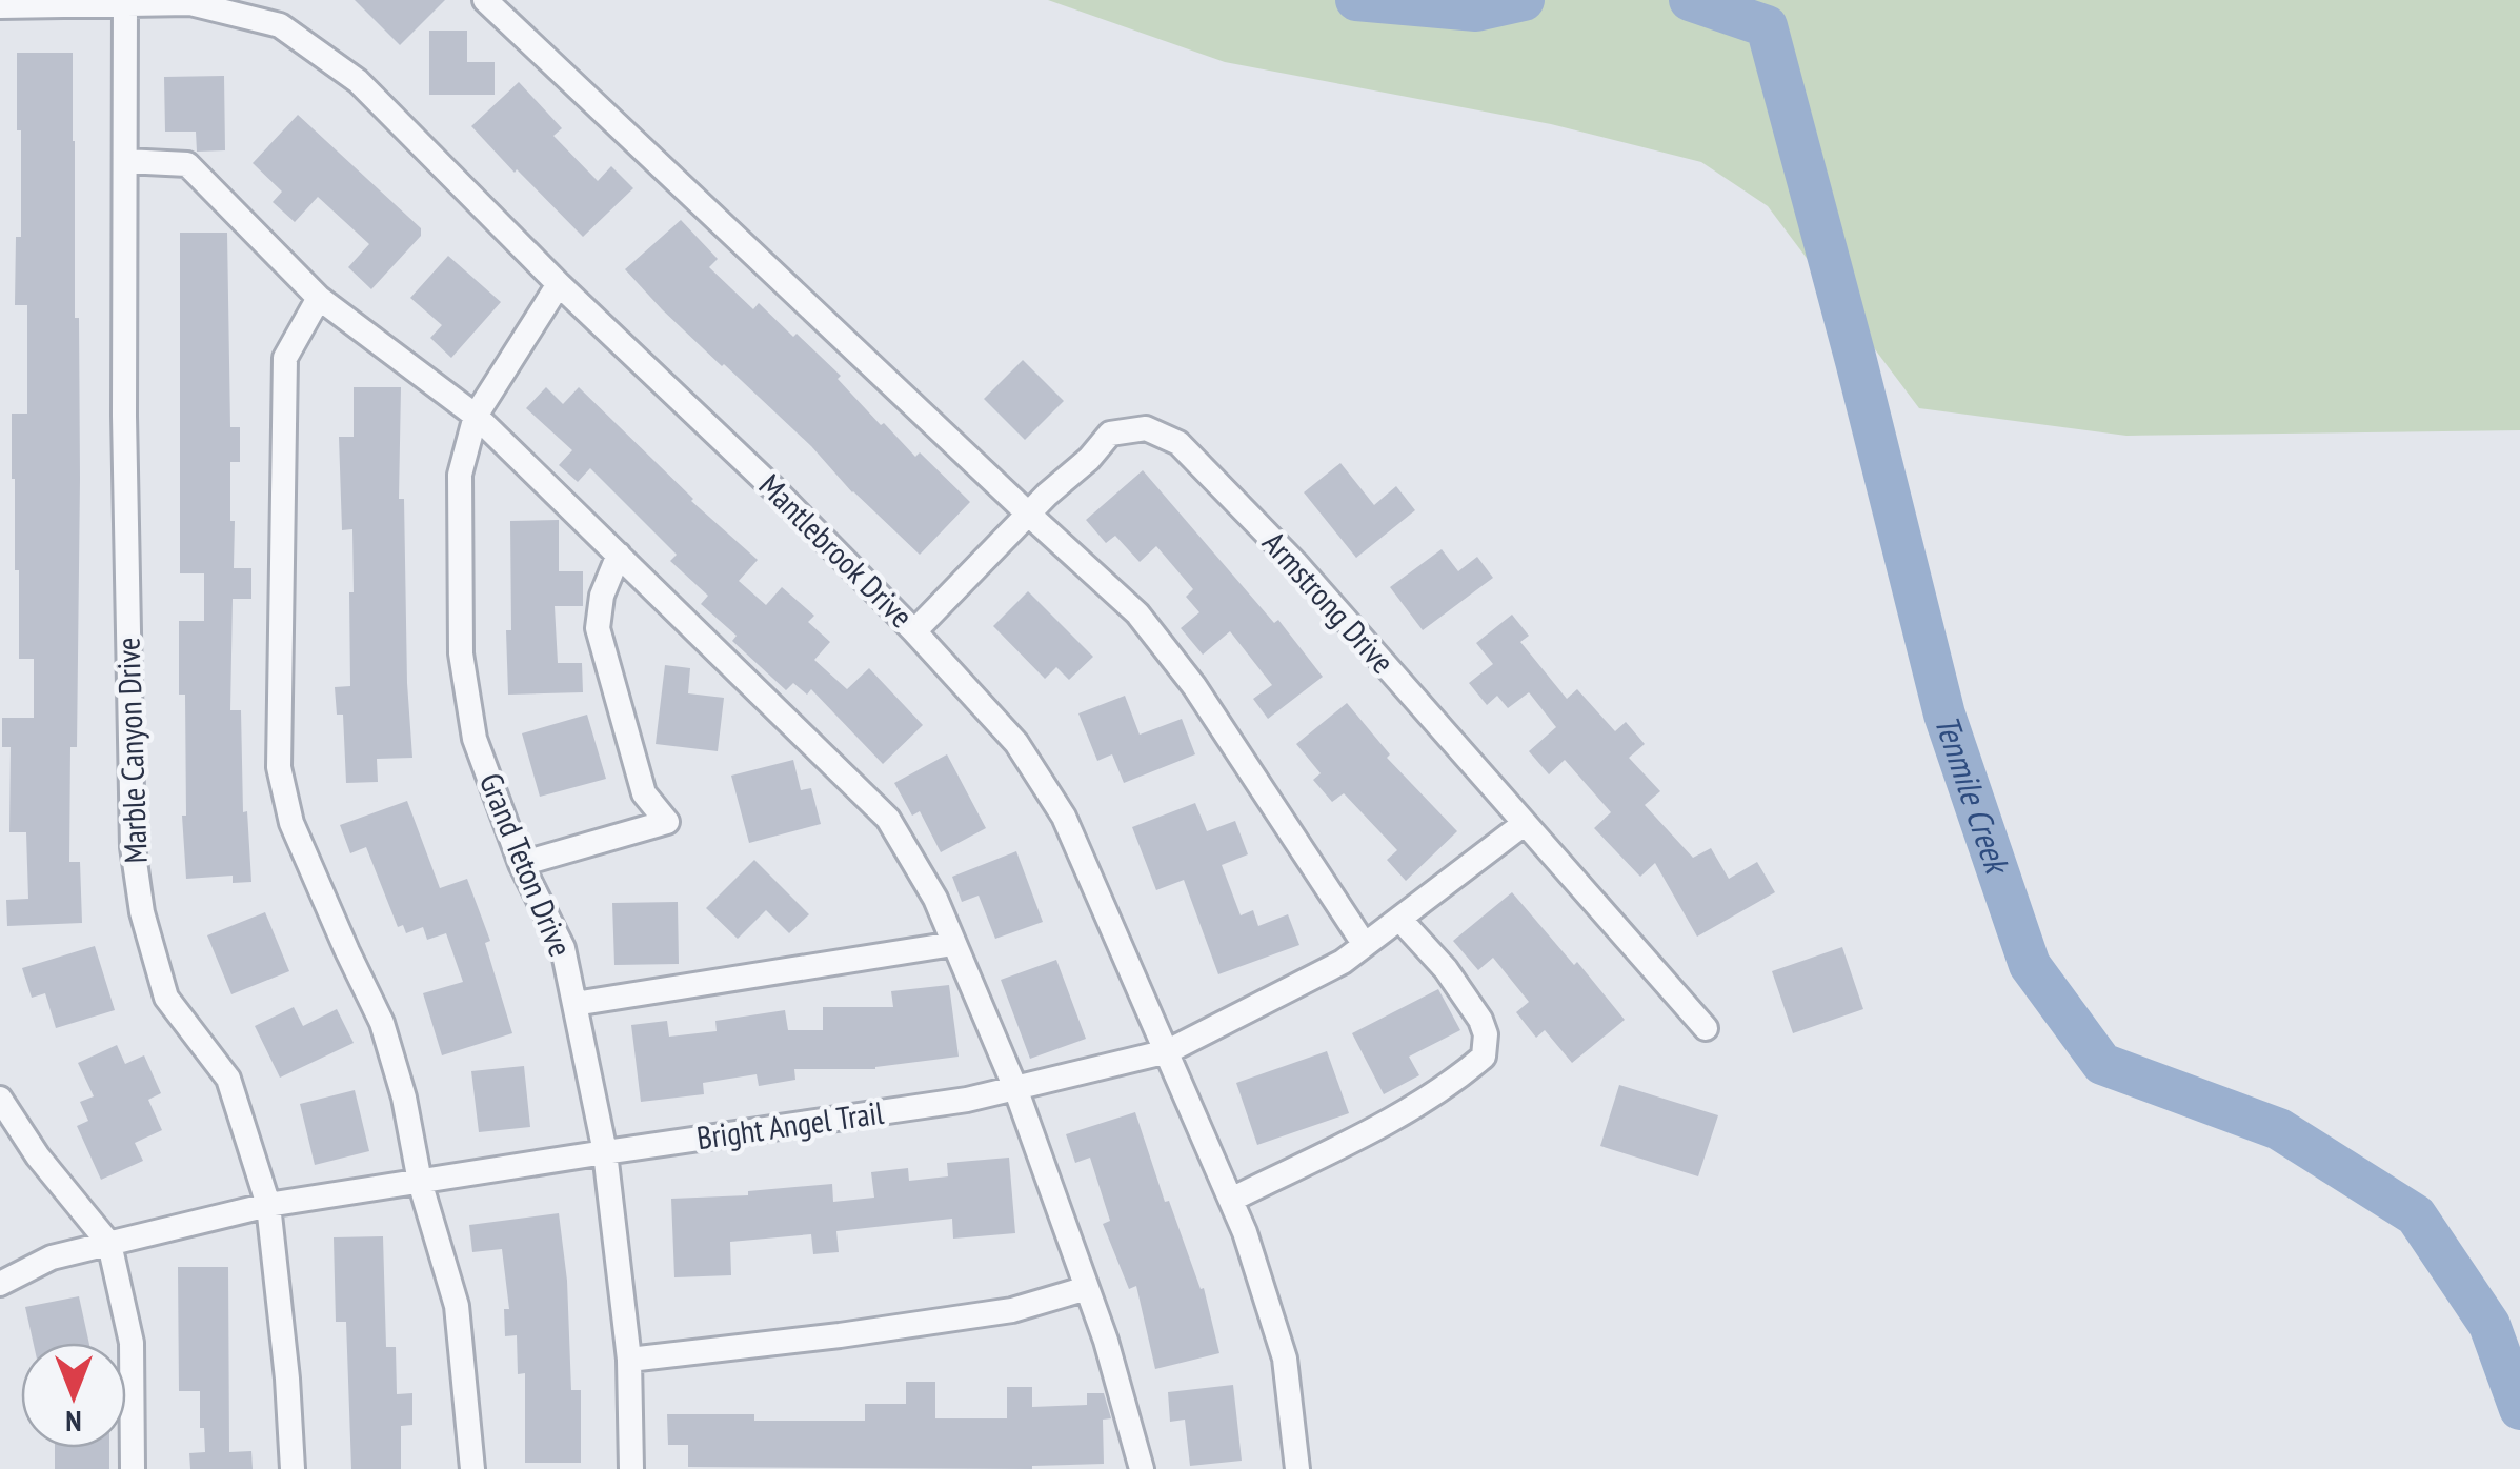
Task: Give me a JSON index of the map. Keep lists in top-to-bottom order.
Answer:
{
  "streets": {
    "street": [
      "Mantlebrook Drive",
      "Armstrong Drive",
      "Marble Canyon Drive",
      "Grand Teton Drive",
      "Bright Angel Trail"
    ]
  },
  "crossings": [
    ["Mantlebrook Drive", "Armstrong Drive"],
    ["Mantlebrook Drive", "Marble Canyon Drive"],
    ["Mantlebrook Drive", "Grand Teton Drive"],
    ["Mantlebrook Drive", "Bright Angel Trail"],
    ["Armstrong Drive", "Bright Angel Trail"],
    ["Marble Canyon Drive", "Bright Angel Trail"],
    ["Grand Teton Drive", "Bright Angel Trail"]
  ],
  "water": ["Tenmile Creek"],
  "north": "bottom"
}
